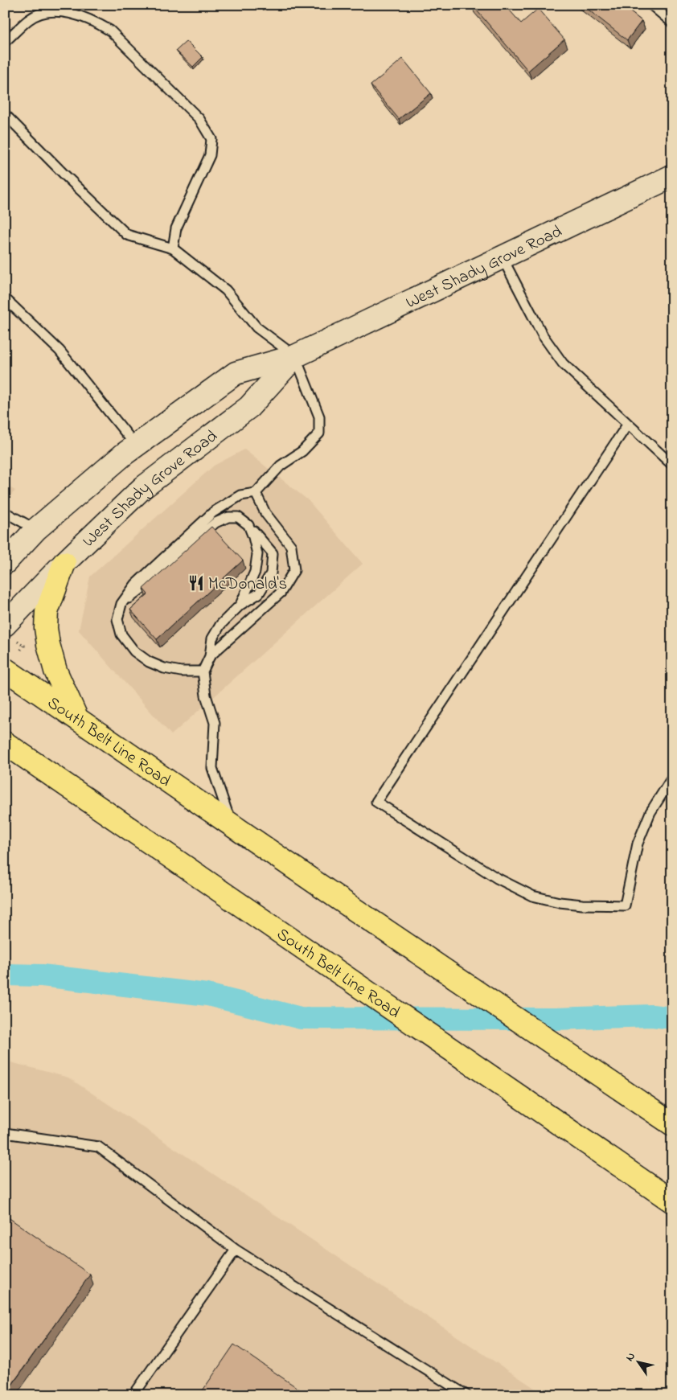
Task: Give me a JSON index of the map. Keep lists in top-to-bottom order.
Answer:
{
  "streets": {
    "main road": ["West Shady Grove Road", "South Belt Line Road"]
  },
  "places": {
    "restaurant": ["McDonald's"]
  },
  "north": "top left"
}
